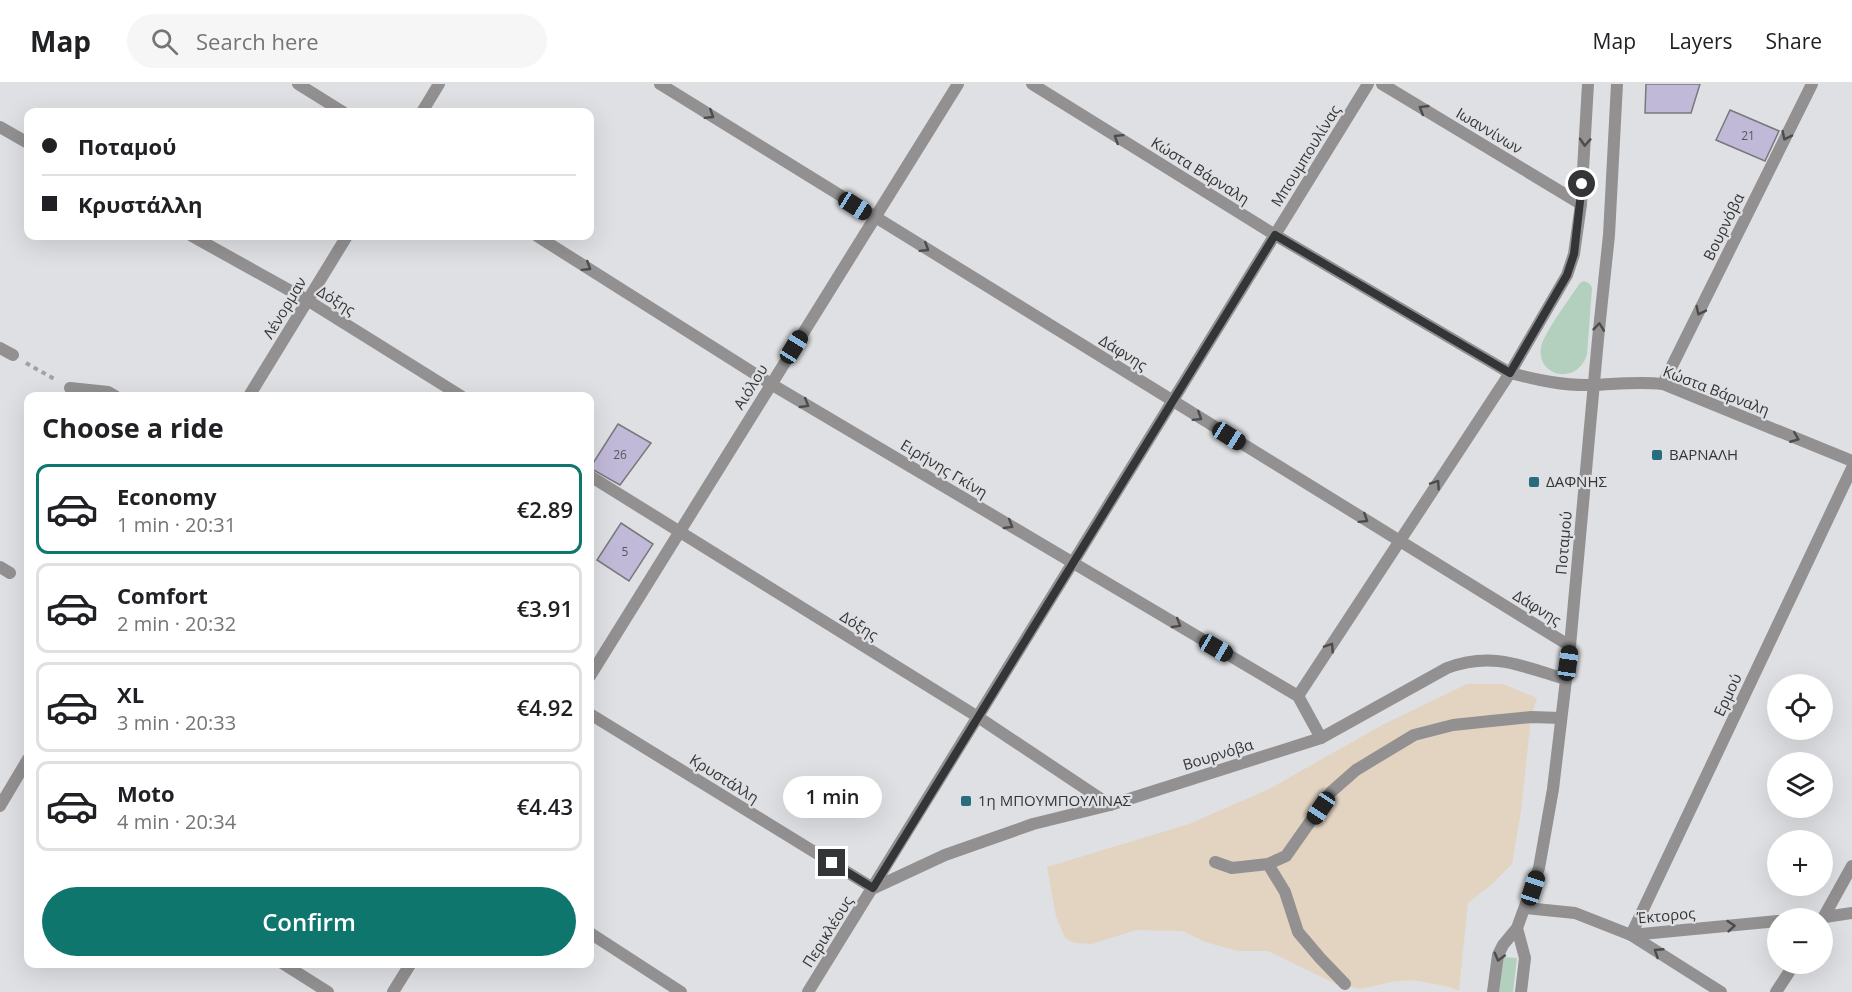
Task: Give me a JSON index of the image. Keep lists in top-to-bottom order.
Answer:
{
  "streets": {
    "street": [
      "Ιωαννίνων",
      "Μπουμπουλίνας",
      "Κώστα Βάρναλη",
      "Βουρνόβα",
      "Δόξης",
      "Λένορμαν",
      "Δάφνης",
      "Αιόλου",
      "Ειρήνης Γκίνη",
      "Ποταμού",
      "Ερμού",
      "Κρυστάλλη",
      "Έκτορος",
      "Περικλέους"
    ]
  },
  "crossings": [
    ["Μπουμπουλίνας", "Κώστα Βάρναλη"],
    ["Μπουμπουλίνας", "Βουρνόβα"],
    ["Μπουμπουλίνας", "Δόξης"],
    ["Μπουμπουλίνας", "Δάφνης"],
    ["Μπουμπουλίνας", "Ειρήνης Γκίνη"],
    ["Μπουμπουλίνας", "Κρυστάλλη"],
    ["Μπουμπουλίνας", "Περικλέους"],
    ["Κώστα Βάρναλη", "Βουρνόβα"],
    ["Κώστα Βάρναλη", "Ποταμού"],
    ["Βουρνόβα", "Δόξης"],
    ["Βουρνόβα", "Ποταμού"],
    ["Βουρνόβα", "Κρυστάλλη"],
    ["Βουρνόβα", "Περικλέους"],
    ["Δόξης", "Λένορμαν"],
    ["Δόξης", "Αιόλου"],
    ["Δάφνης", "Αιόλου"],
    ["Δάφνης", "Ποταμού"],
    ["Αιόλου", "Ειρήνης Γκίνη"],
    ["Ποταμού", "Έκτορος"],
    ["Ερμού", "Έκτορος"],
    ["Κρυστάλλη", "Περικλέους"]
  ],
  "one_way": [
    "Ιωαννίνων",
    "Δάφνης",
    "Ειρήνης Γκίνη",
    "Έκτορος"
  ],
  "places": {
    "transit": ["ΒΑΡΝΑΛΗ", "ΔΑΦΝΗΣ", "1η ΜΠΟΥΜΠΟΥΛΙΝΑΣ"]
  },
  "house_numbers": ["21", "26", "5"],
  "page": {
    "header": "Map",
    "search": "Search here",
    "nav": ["Map", "Layers", "Share"],
    "banner": ["Ποταμού", "Κρυστάλλη"],
    "heading": "Choose a ride",
    "list": [
      {
        "name": "Economy",
        "note": "1 min · 20:31",
        "value": "€2.89"
      },
      {
        "name": "Comfort",
        "note": "2 min · 20:32",
        "value": "€3.91"
      },
      {
        "name": "XL",
        "note": "3 min · 20:33",
        "value": "€4.92"
      },
      {
        "name": "Moto",
        "note": "4 min · 20:34",
        "value": "€4.43"
      }
    ],
    "map_buttons": ["+", "−"],
    "bubble": "1 min",
    "buttons": "Confirm"
  }
}
